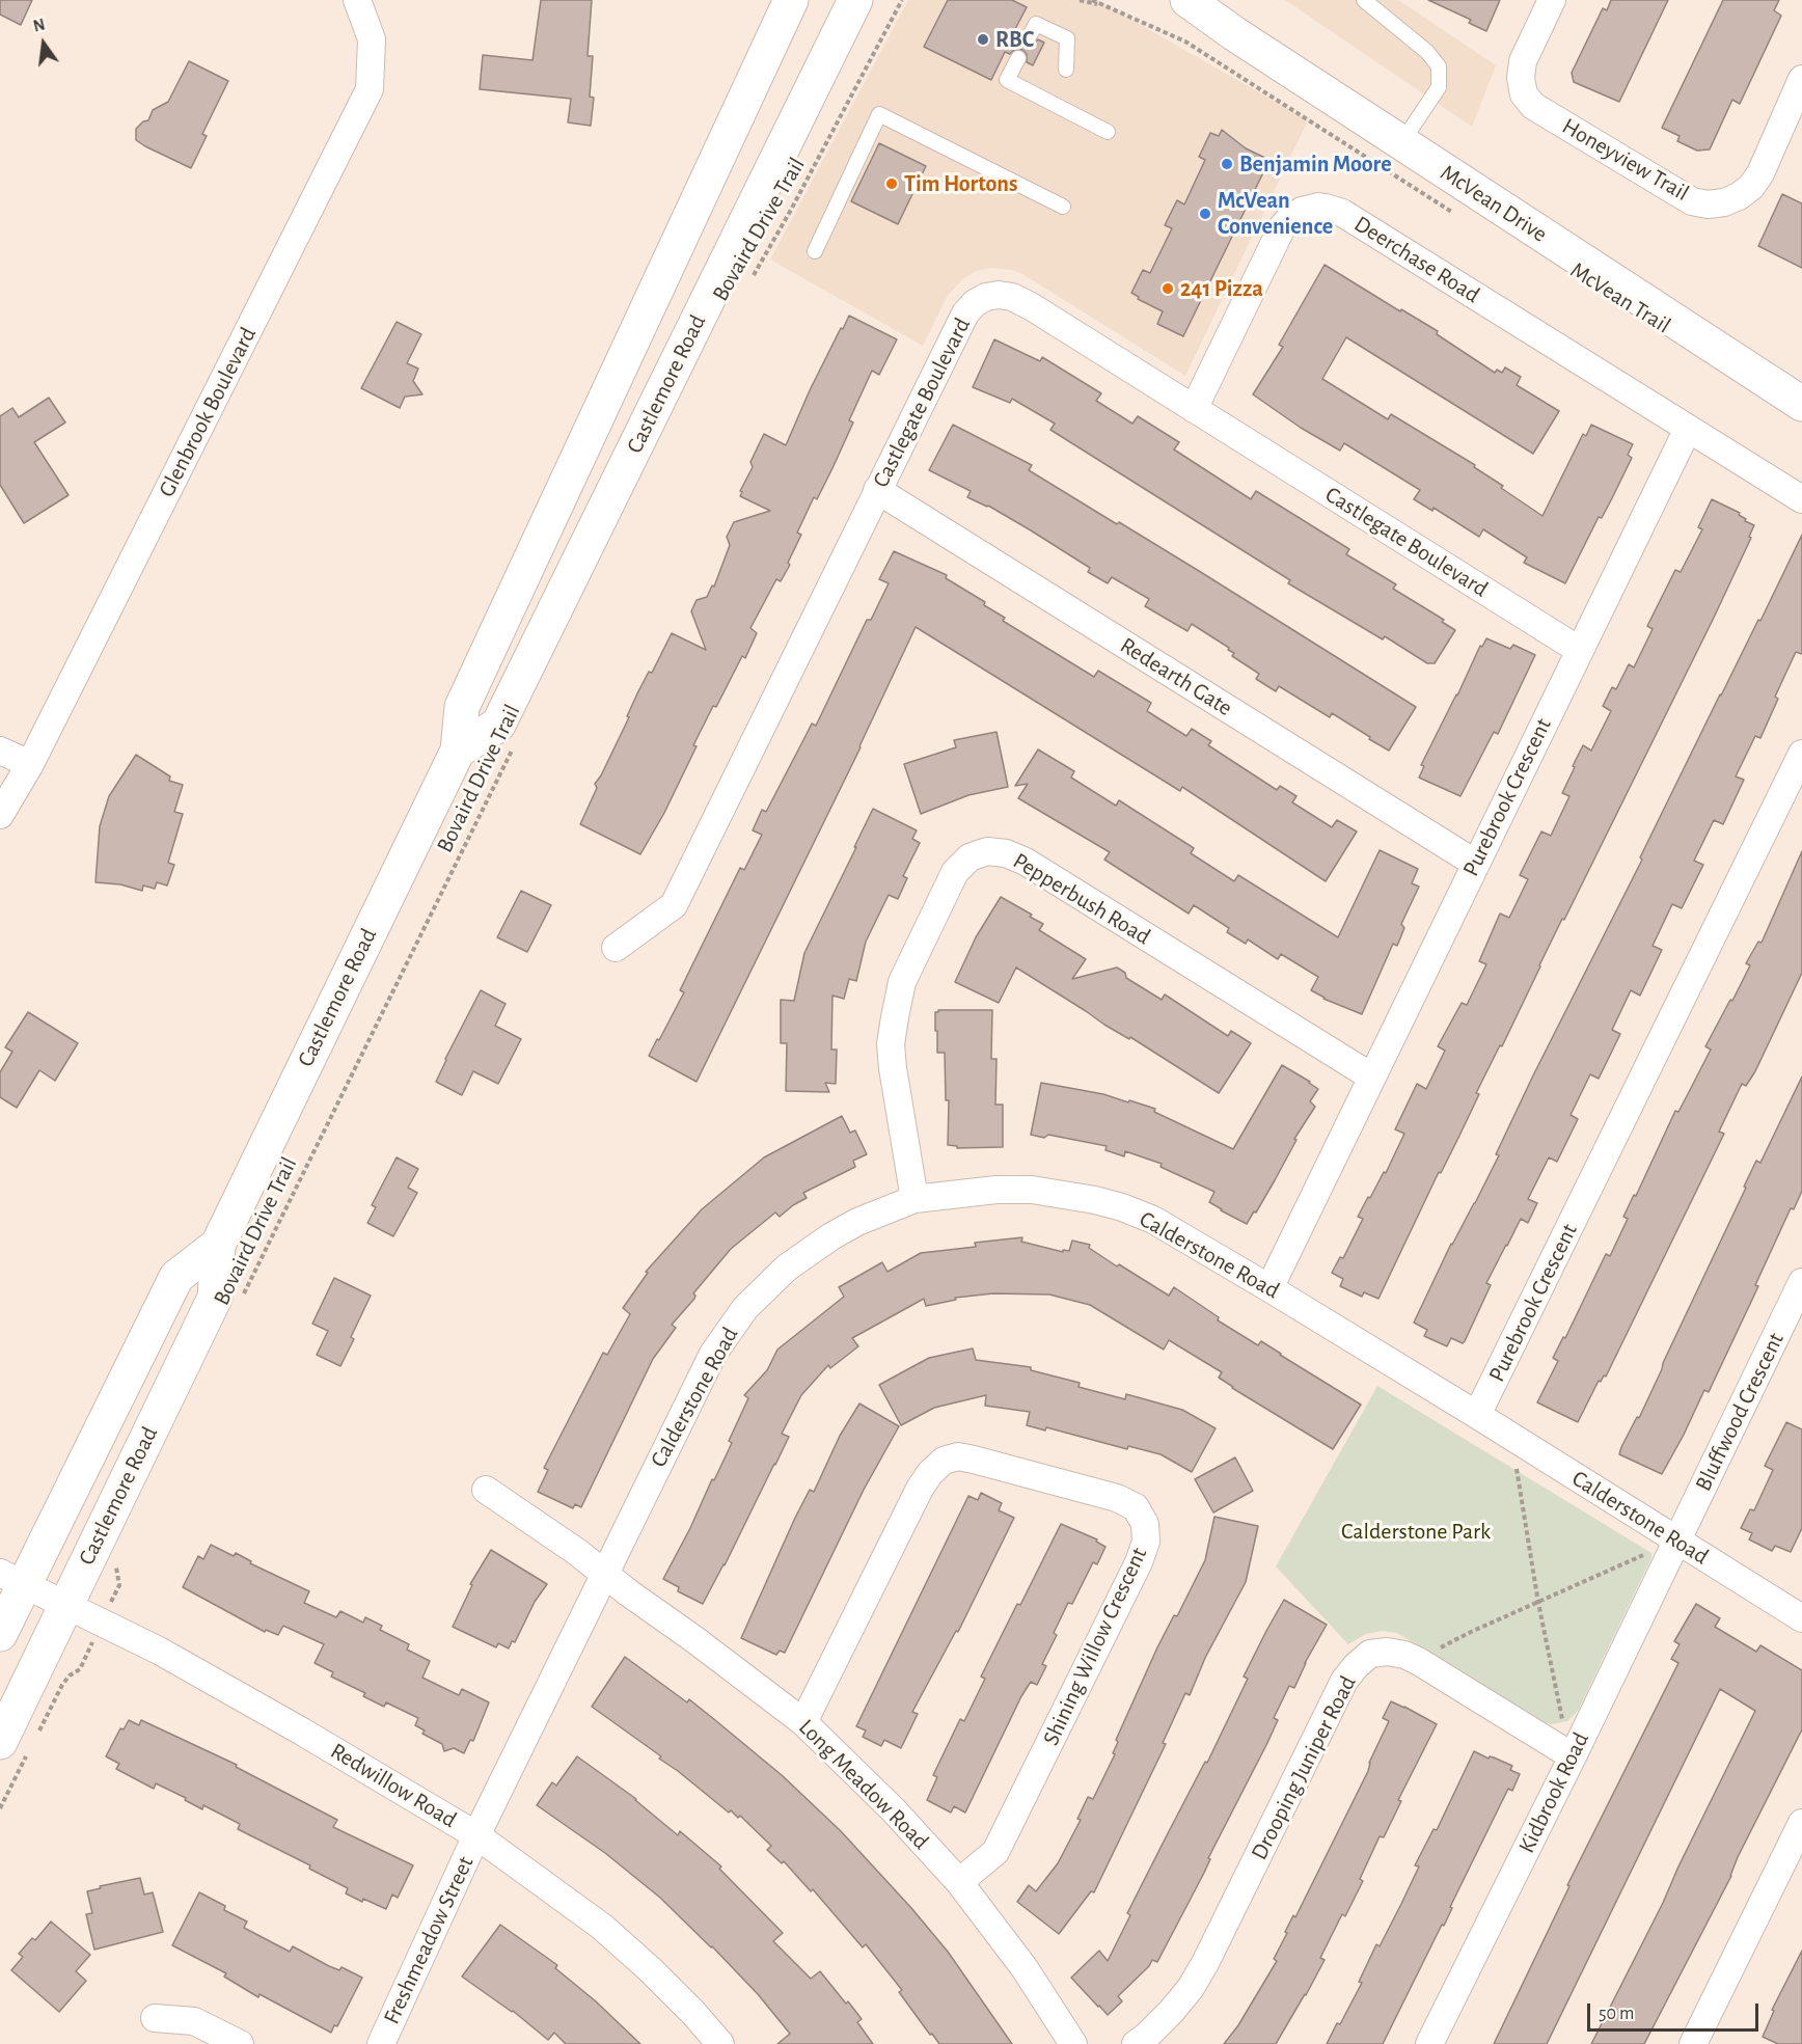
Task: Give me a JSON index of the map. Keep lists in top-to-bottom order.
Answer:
{
  "streets": {
    "main road": ["McVean Drive", "Castlemore Road"],
    "street": [
      "Honeyview Trail",
      "Deerchase Road",
      "Castlegate Boulevard",
      "Glenbrook Boulevard",
      "Redearth Gate",
      "Purebrook Crescent",
      "Pepperbush Road",
      "Calderstone Road",
      "Bluffwood Crescent",
      "Shining Willow Crescent",
      "Drooping Juniper Road",
      "Long Meadow Road",
      "Redwillow Road",
      "Kidbrook Road",
      "Freshmeadow Street"
    ],
    "path": ["Bovaird Drive Trail"]
  },
  "crossings": [
    ["Deerchase Road", "Castlegate Boulevard"],
    ["Deerchase Road", "Purebrook Crescent"],
    ["Castlemore Road", "Redwillow Road"],
    ["Castlegate Boulevard", "Redearth Gate"],
    ["Castlegate Boulevard", "Purebrook Crescent"],
    ["Redearth Gate", "Purebrook Crescent"],
    ["Purebrook Crescent", "Pepperbush Road"],
    ["Purebrook Crescent", "Calderstone Road"],
    ["Pepperbush Road", "Calderstone Road"],
    ["Calderstone Road", "Bluffwood Crescent"],
    ["Calderstone Road", "Long Meadow Road"],
    ["Calderstone Road", "Redwillow Road"],
    ["Calderstone Road", "Kidbrook Road"],
    ["Calderstone Road", "Freshmeadow Street"],
    ["Bluffwood Crescent", "Kidbrook Road"],
    ["Shining Willow Crescent", "Long Meadow Road"],
    ["Drooping Juniper Road", "Kidbrook Road"],
    ["Redwillow Road", "Freshmeadow Street"]
  ],
  "parks": ["Calderstone Park"],
  "places": [
    "RBC",
    "Benjamin Moore",
    "Tim Hortons",
    "McVean Convenience",
    "241 Pizza"
  ],
  "scale_bar": "50 m",
  "north": "top"
}
